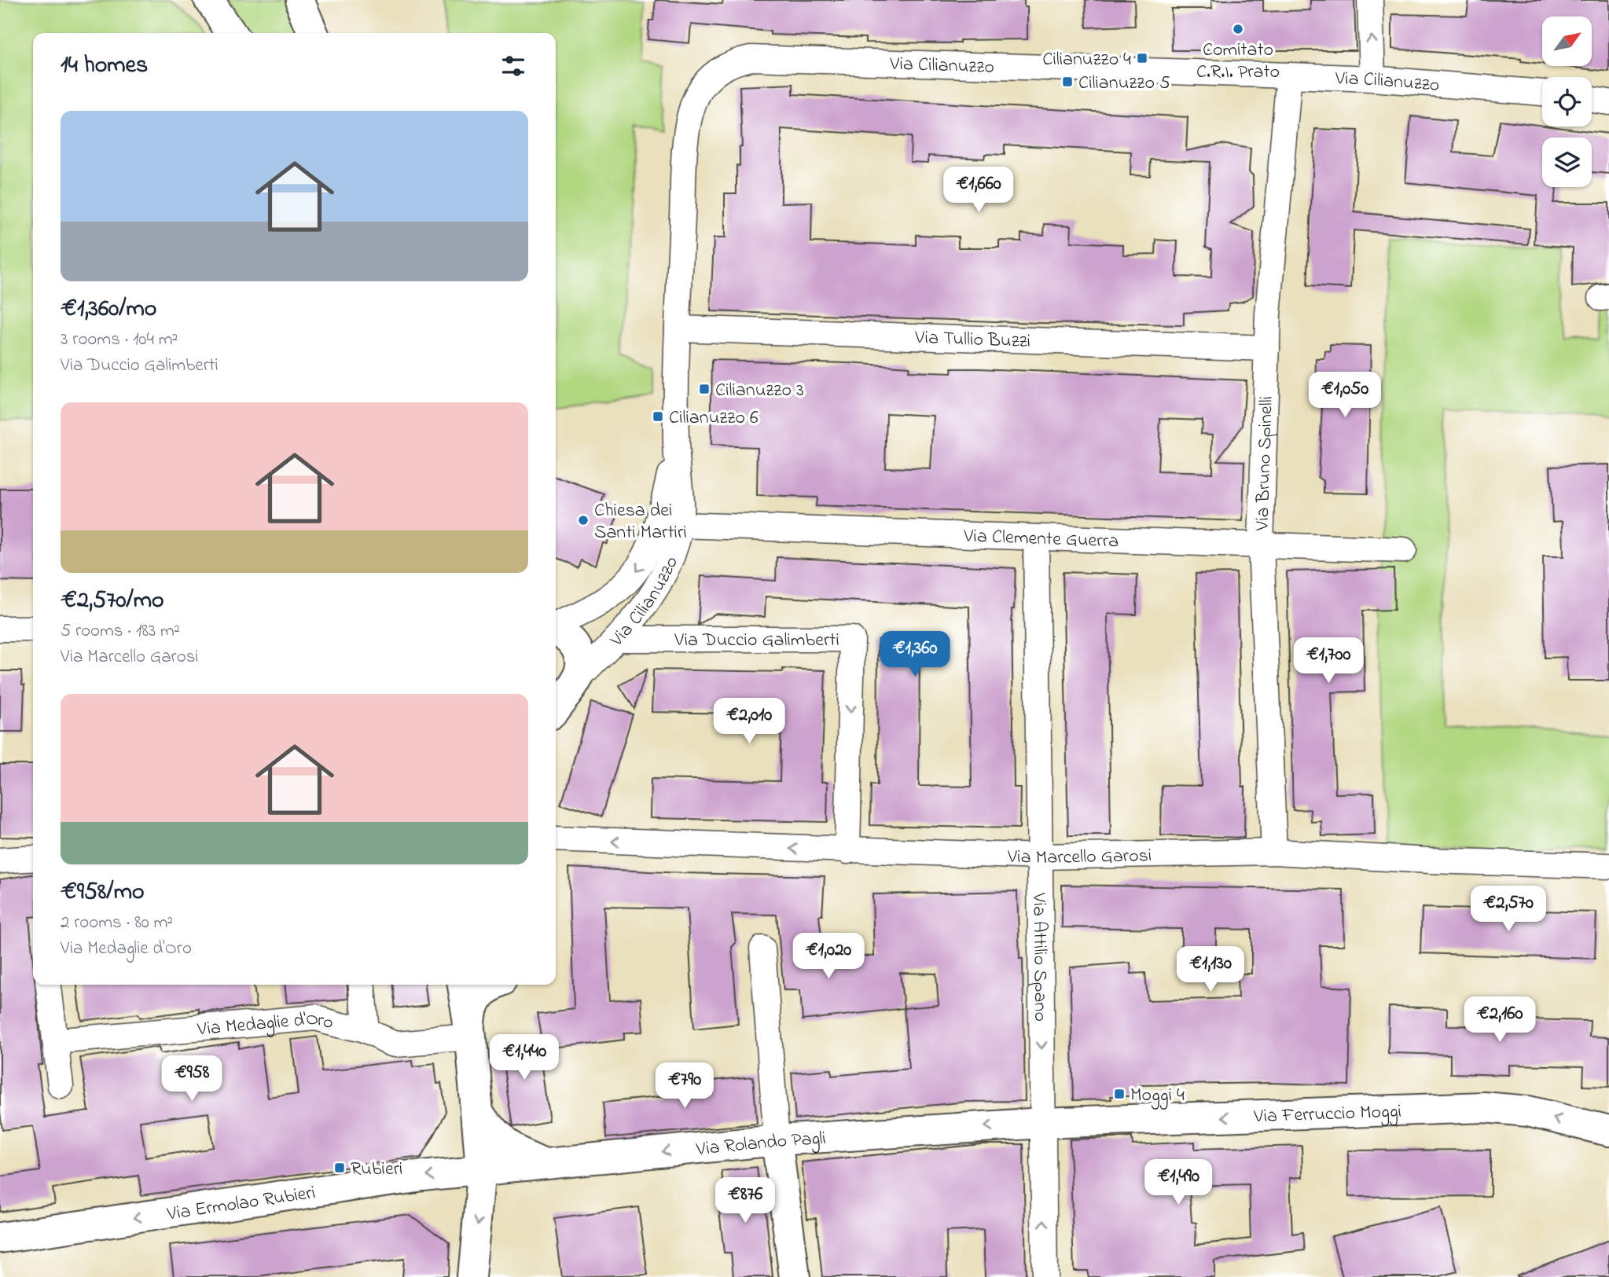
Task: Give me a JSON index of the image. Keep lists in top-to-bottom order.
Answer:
{
  "streets": {
    "street": [
      "Via Cilianuzzo",
      "Via Tullio Buzzi",
      "Via Bruno Spinelli",
      "Via Clemente Guerra",
      "Via Duccio Galimberti",
      "Via Marcello Garosi",
      "Via Attilio Spano",
      "Via Medaglie d'Oro",
      "Via Ferruccio Moggi",
      "Via Rolando Pagli",
      "Via Ermolao Rubieri"
    ]
  },
  "crossings": [
    ["Via Cilianuzzo", "Via Tullio Buzzi"],
    ["Via Cilianuzzo", "Via Bruno Spinelli"],
    ["Via Cilianuzzo", "Via Clemente Guerra"],
    ["Via Cilianuzzo", "Via Duccio Galimberti"],
    ["Via Tullio Buzzi", "Via Bruno Spinelli"],
    ["Via Bruno Spinelli", "Via Clemente Guerra"],
    ["Via Bruno Spinelli", "Via Marcello Garosi"],
    ["Via Clemente Guerra", "Via Attilio Spano"],
    ["Via Duccio Galimberti", "Via Marcello Garosi"],
    ["Via Marcello Garosi", "Via Attilio Spano"],
    ["Via Attilio Spano", "Via Ferruccio Moggi"],
    ["Via Attilio Spano", "Via Rolando Pagli"],
    ["Via Ferruccio Moggi", "Via Rolando Pagli"],
    ["Via Rolando Pagli", "Via Ermolao Rubieri"]
  ],
  "one_way": ["Via Ferruccio Moggi", "Via Rolando Pagli", "Via Ermolao Rubieri"],
  "places": {
    "other": ["Comitato C.R.I. Prato", "Chiesa dei Santi Martiri"],
    "transit": [
      "Cilianuzzo 4",
      "Cilianuzzo 5",
      "Cilianuzzo 3",
      "Cilianuzzo 6",
      "Moggi 4",
      "Rubieri"
    ]
  },
  "north": "top right",
  "page": {
    "heading": "14 homes",
    "list": [
      {
        "name": "€1,360/mo",
        "note": "3 rooms · 104 m² · Via Duccio Galimberti"
      },
      {
        "name": "€2,570/mo",
        "note": "5 rooms · 183 m² · Via Marcello Garosi"
      },
      {
        "name": "€958/mo",
        "note": "2 rooms · 80 m² · Via Medaglie d'Oro"
      }
    ],
    "price": [
      "€1,660",
      "€1,050",
      "€1,360",
      "€1,700",
      "€2,010",
      "€2,570",
      "€1,020",
      "€1,130",
      "€2,160",
      "€1,440",
      "€958",
      "€790",
      "€1,490",
      "€876"
    ]
  }
}
